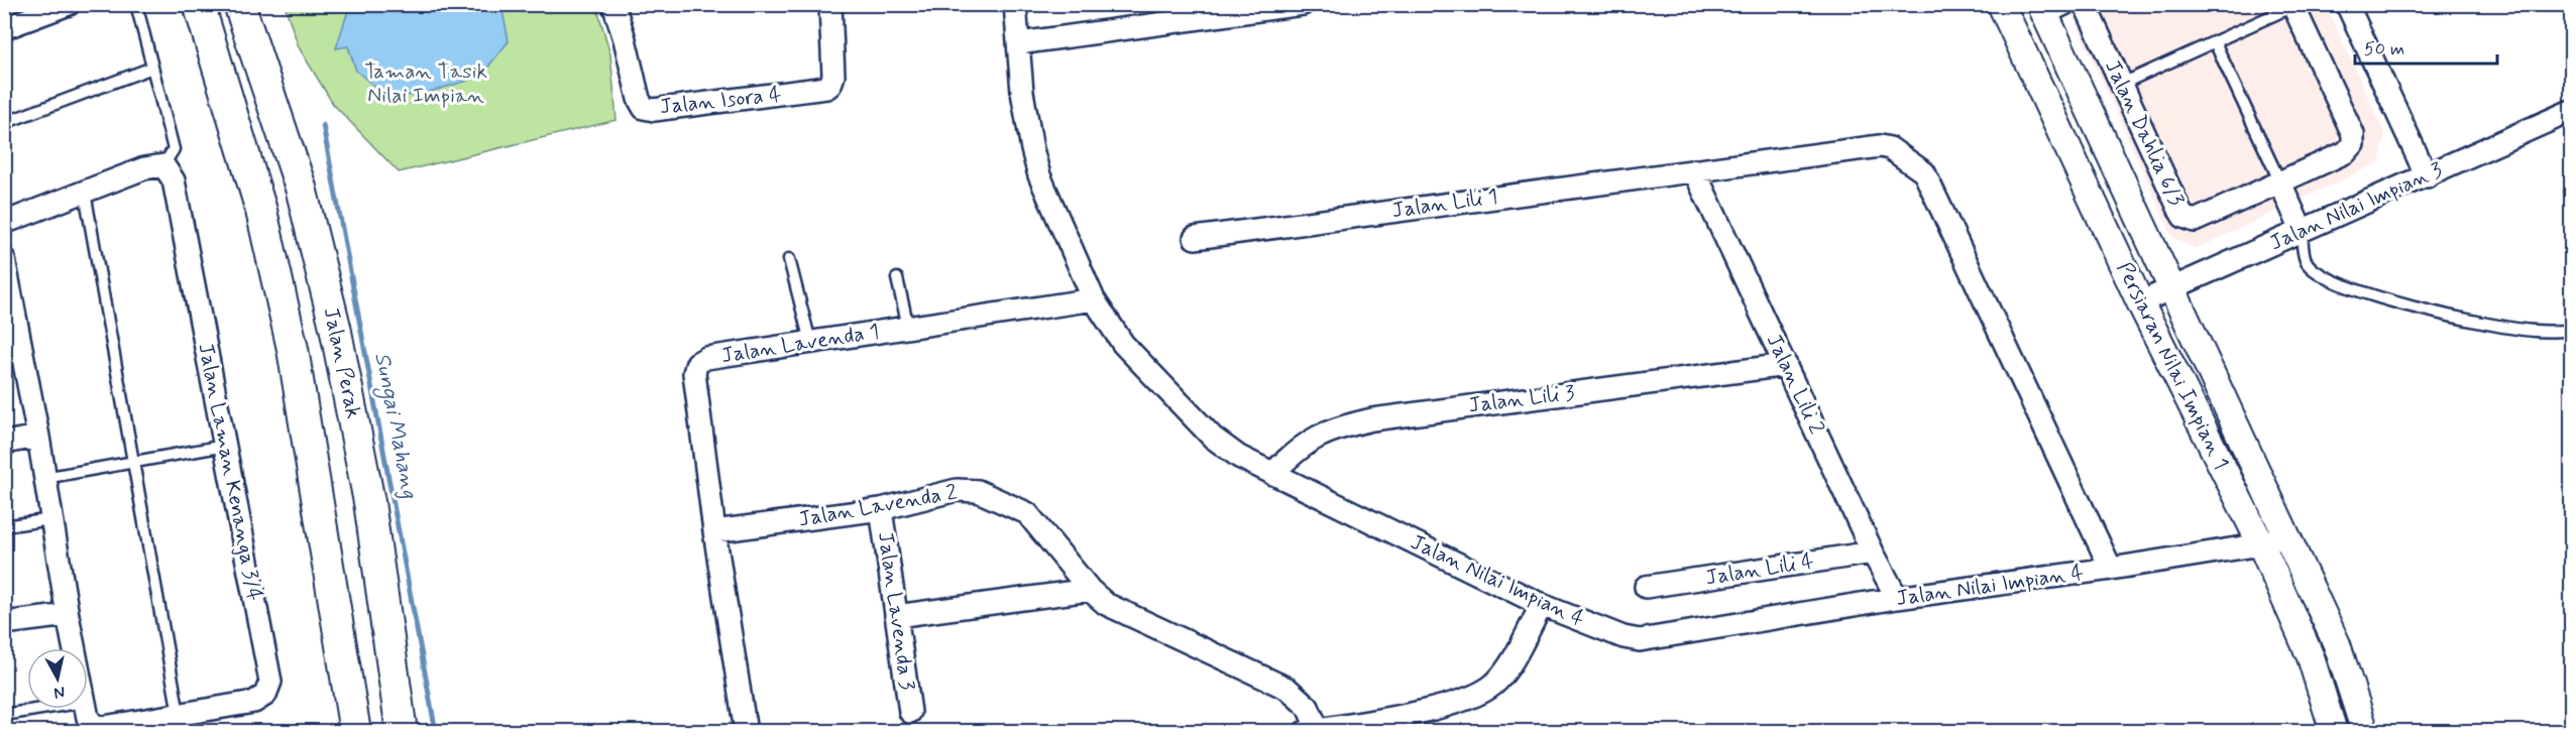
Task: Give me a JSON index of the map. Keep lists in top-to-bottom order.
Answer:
{
  "streets": {
    "main road": ["Jalan Perak"],
    "street": [
      "Jalan Isora 4",
      "Jalan Dahlia 6/3",
      "Jalan Lili 1",
      "Jalan Nilai Impian 3",
      "Jalan Lavenda 1",
      "Persiaran Nilai Impian 1",
      "Jalan Lili 2",
      "Jalan Lili 3",
      "Jalan Laman Kenanga 3/4",
      "Jalan Lavenda 2",
      "Jalan Lili 4",
      "Jalan Nilai Impian 4",
      "Jalan Lavenda 3"
    ]
  },
  "crossings": [
    ["Jalan Lili 1", "Jalan Lili 2"],
    ["Jalan Lili 1", "Jalan Nilai Impian 4"],
    ["Jalan Nilai Impian 3", "Persiaran Nilai Impian 1"],
    ["Jalan Lavenda 1", "Jalan Lavenda 2"],
    ["Jalan Lavenda 1", "Jalan Nilai Impian 4"],
    ["Persiaran Nilai Impian 1", "Jalan Nilai Impian 4"],
    ["Jalan Lili 2", "Jalan Lili 3"],
    ["Jalan Lili 2", "Jalan Lili 4"],
    ["Jalan Lili 2", "Jalan Nilai Impian 4"],
    ["Jalan Lili 3", "Jalan Nilai Impian 4"],
    ["Jalan Lavenda 2", "Jalan Lavenda 3"]
  ],
  "water": ["Sungai Mahang"],
  "parks": ["Taman Tasik Nilai Impian"],
  "scale_bar": "50 m",
  "north": "bottom"
}
